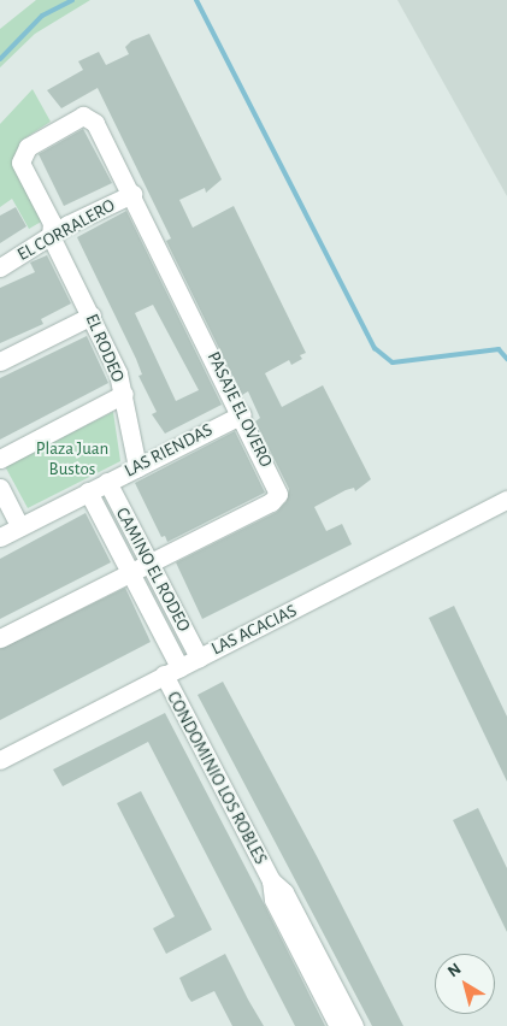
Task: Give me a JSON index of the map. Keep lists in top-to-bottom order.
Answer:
{
  "streets": {
    "street": [
      "EL CORRALERO",
      "EL RODEO",
      "PASAJE EL OVERO",
      "LAS RIENDAS",
      "CAMINO EL RODEO",
      "LAS ACACIAS",
      "CONDOMINIO LOS ROBLES"
    ]
  },
  "crossings": [
    ["EL CORRALERO", "EL RODEO"],
    ["EL CORRALERO", "PASAJE EL OVERO"],
    ["EL RODEO", "PASAJE EL OVERO"],
    ["EL RODEO", "LAS RIENDAS"],
    ["PASAJE EL OVERO", "LAS RIENDAS"],
    ["PASAJE EL OVERO", "CAMINO EL RODEO"],
    ["LAS RIENDAS", "CAMINO EL RODEO"],
    ["CAMINO EL RODEO", "LAS ACACIAS"],
    ["CAMINO EL RODEO", "CONDOMINIO LOS ROBLES"],
    ["LAS ACACIAS", "CONDOMINIO LOS ROBLES"]
  ],
  "parks": ["Plaza Juan Bustos"],
  "north": "top left"
}
